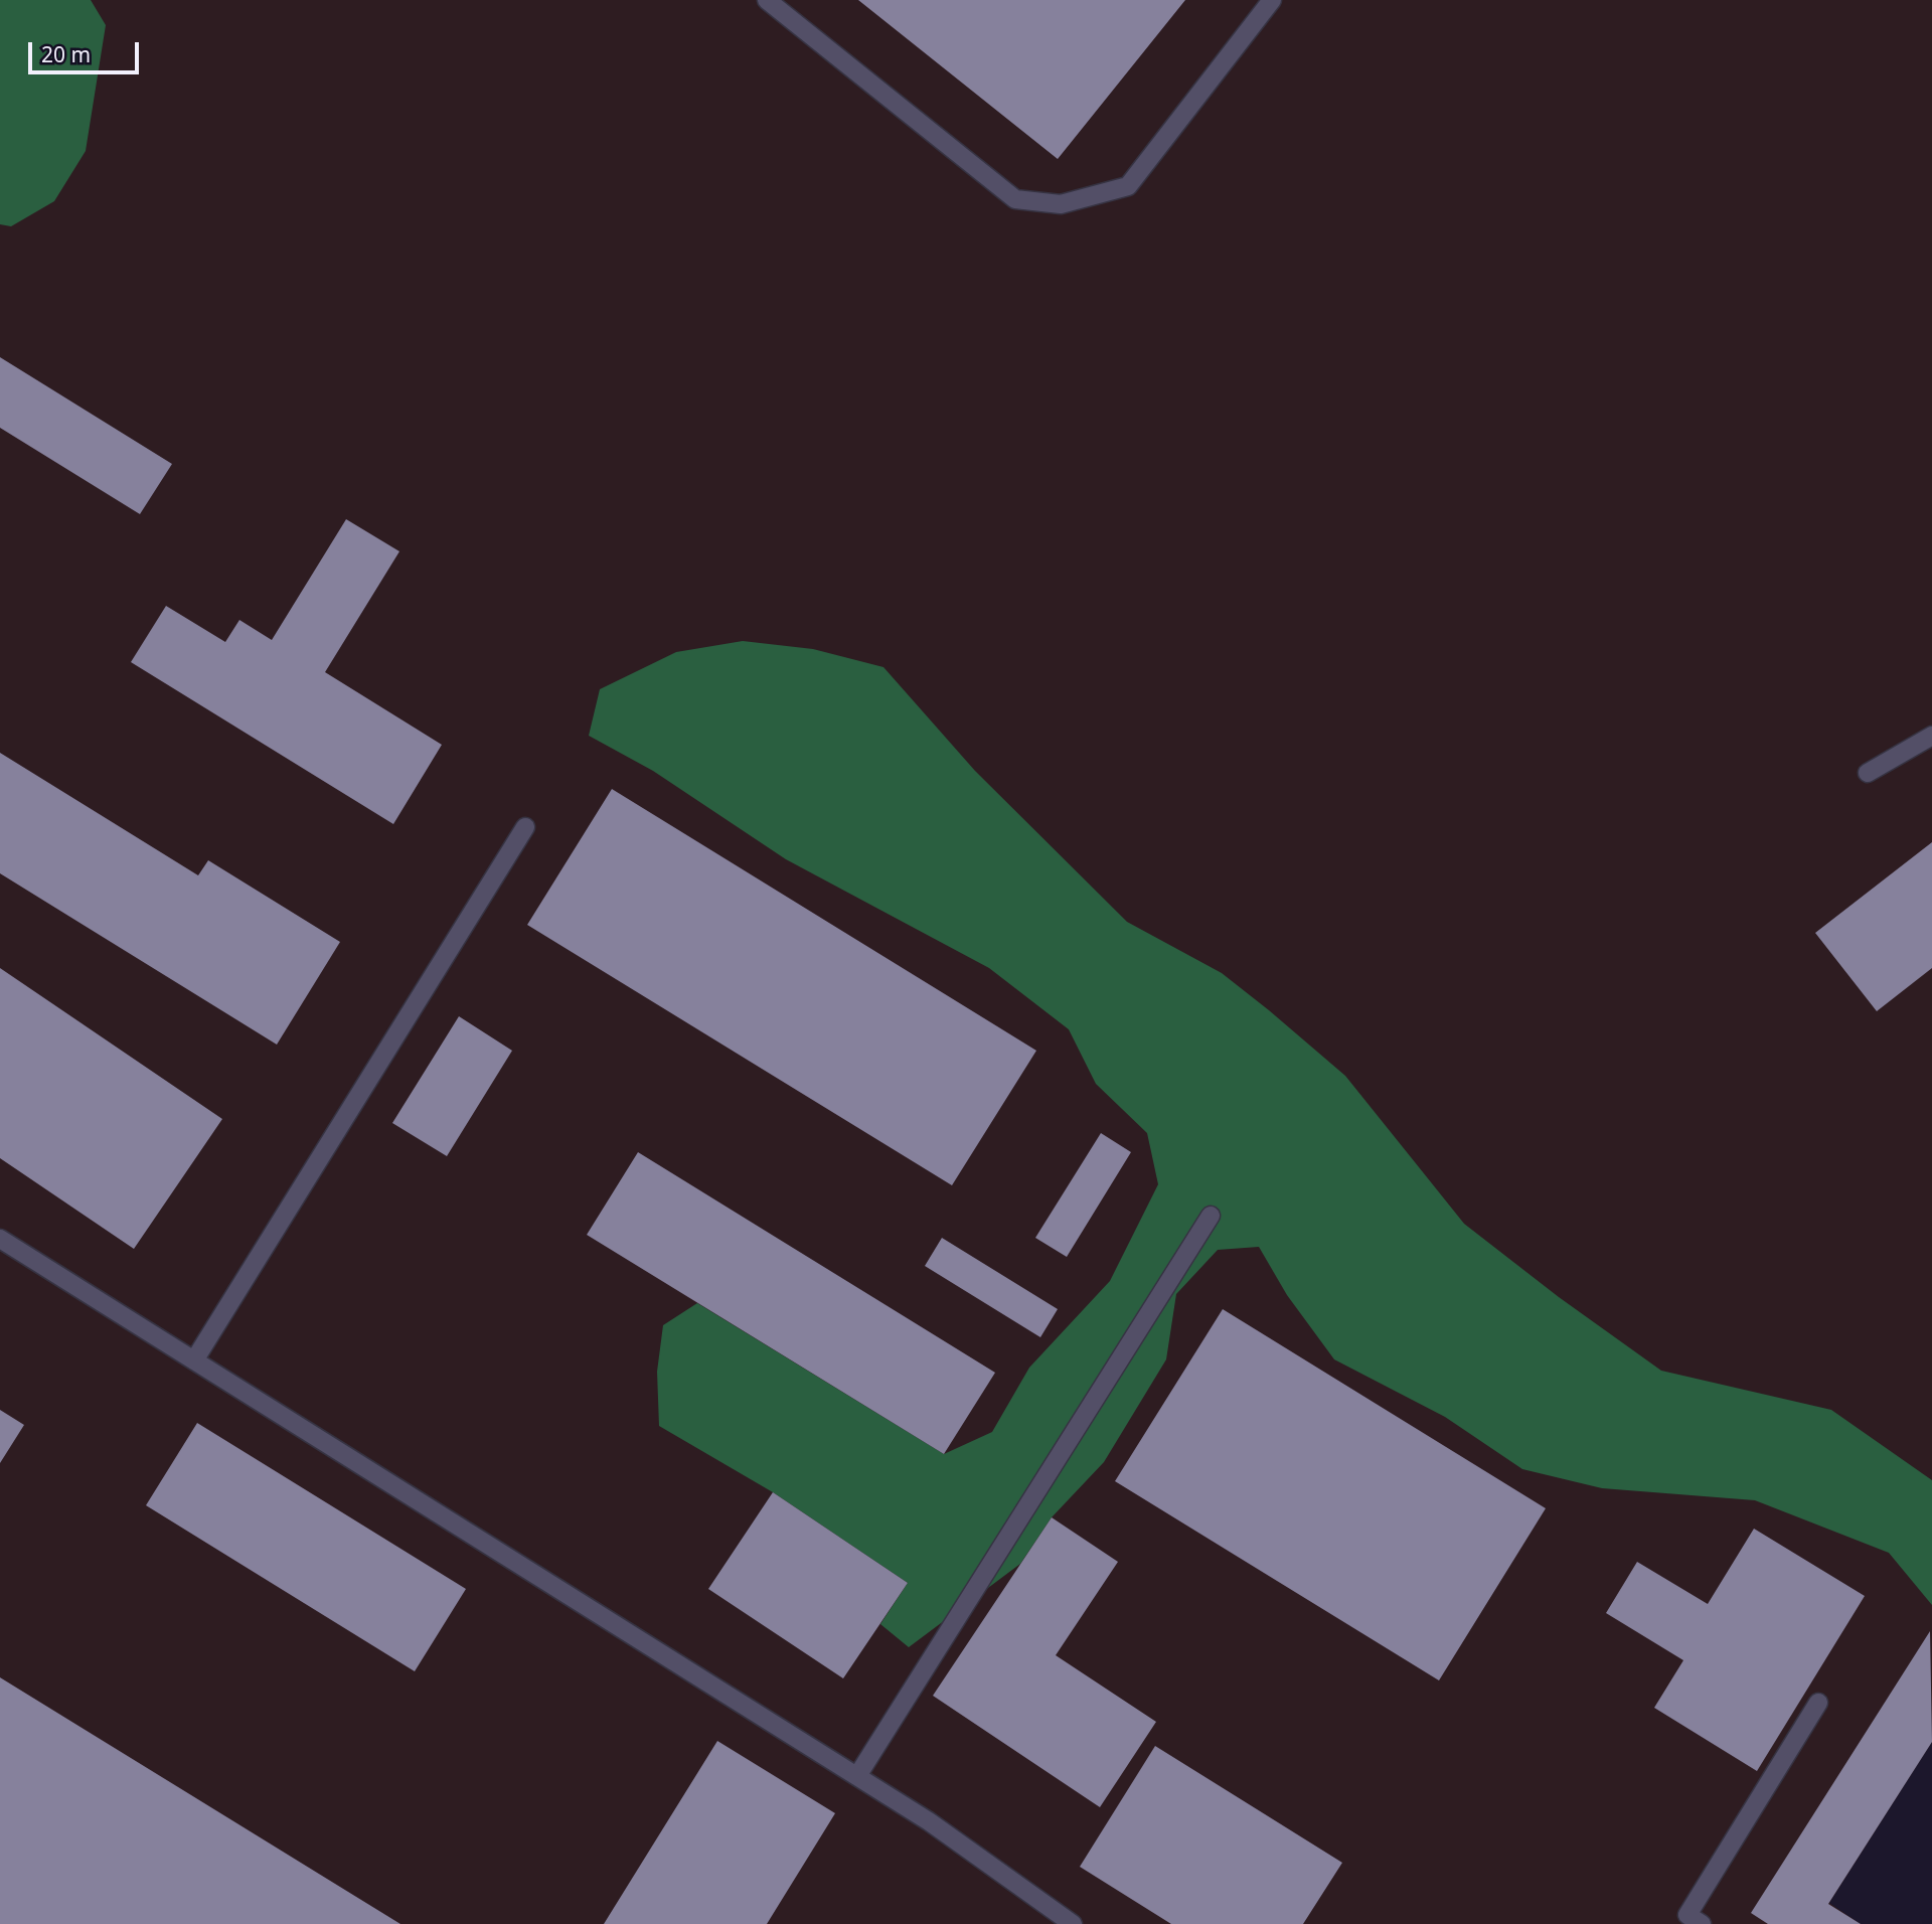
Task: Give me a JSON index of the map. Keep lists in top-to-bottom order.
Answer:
{
  "scale_bar": "20 m"
}
